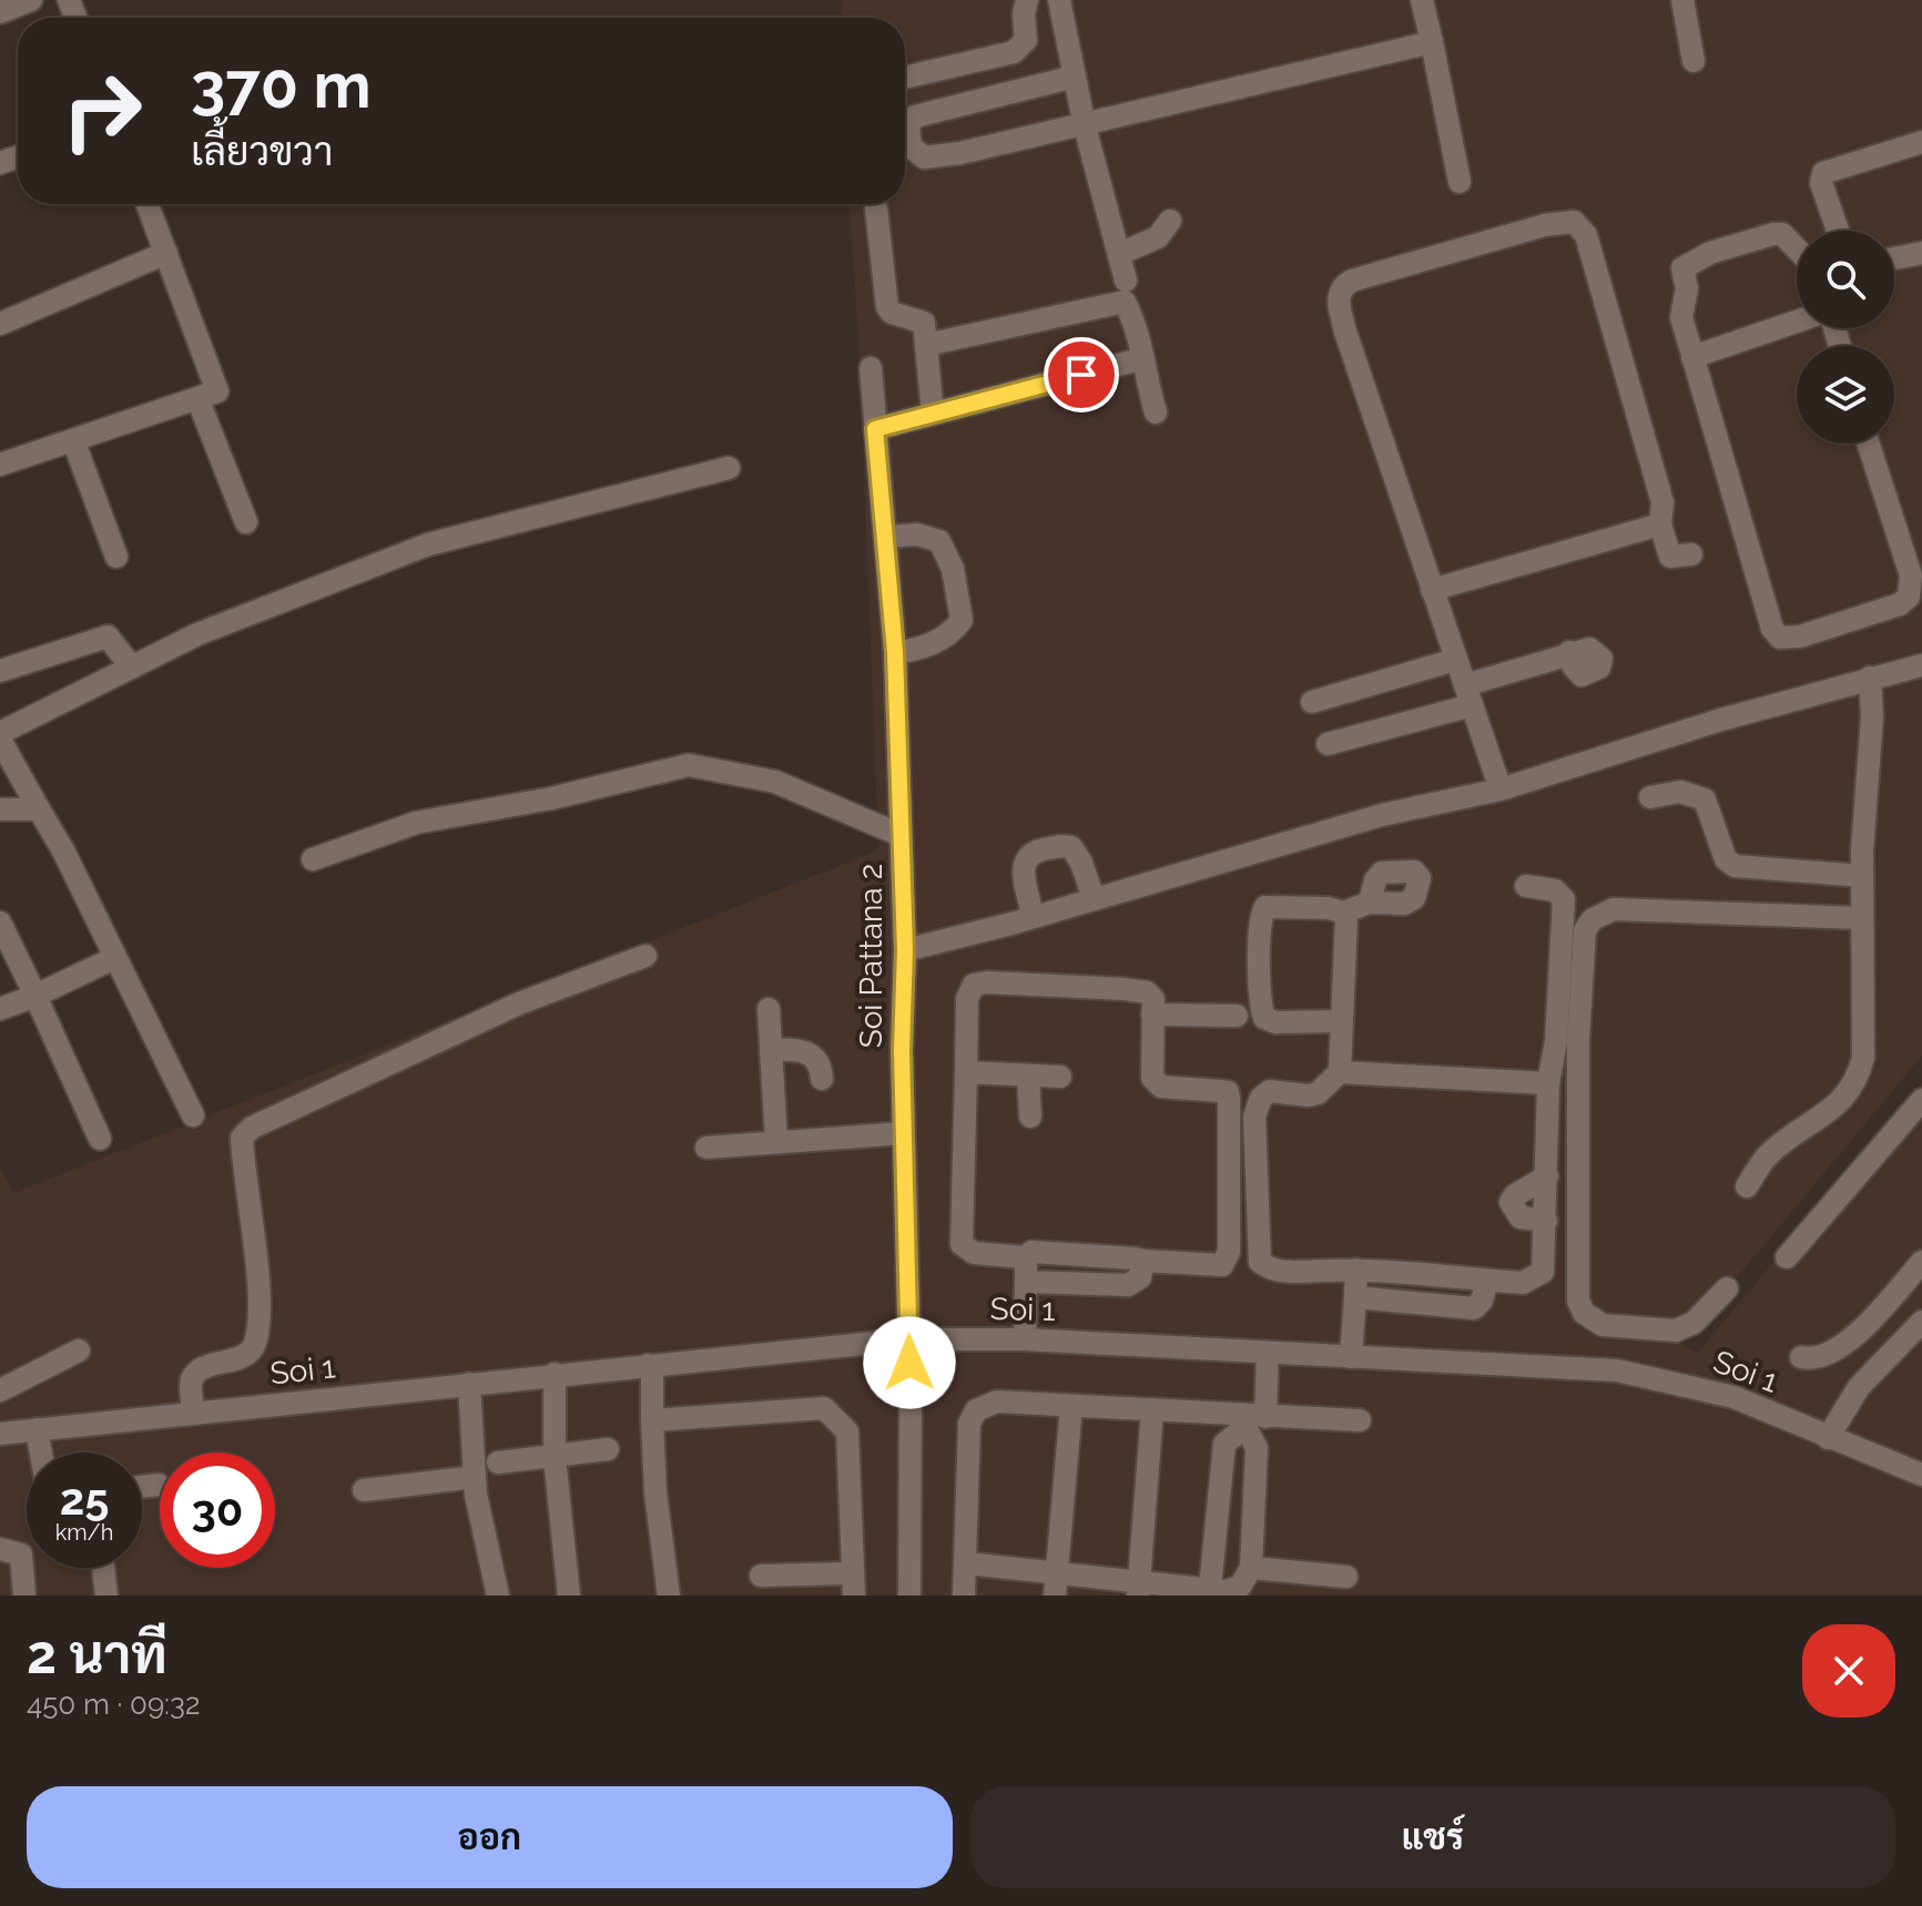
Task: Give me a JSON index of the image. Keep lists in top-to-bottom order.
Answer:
{
  "streets": {
    "street": ["Soi Pattana 2", "Soi 1"]
  },
  "crossings": [
    ["Soi Pattana 2", "Soi 1"]
  ],
  "page": {
    "turn": ["370 m", "เลี้ยวขวา"],
    "speed": "25 km/h",
    "limit": "30",
    "heading": ["2 นาที", "450 m · 09:32"],
    "buttons": ["ออก", "แชร์"]
  }
}
